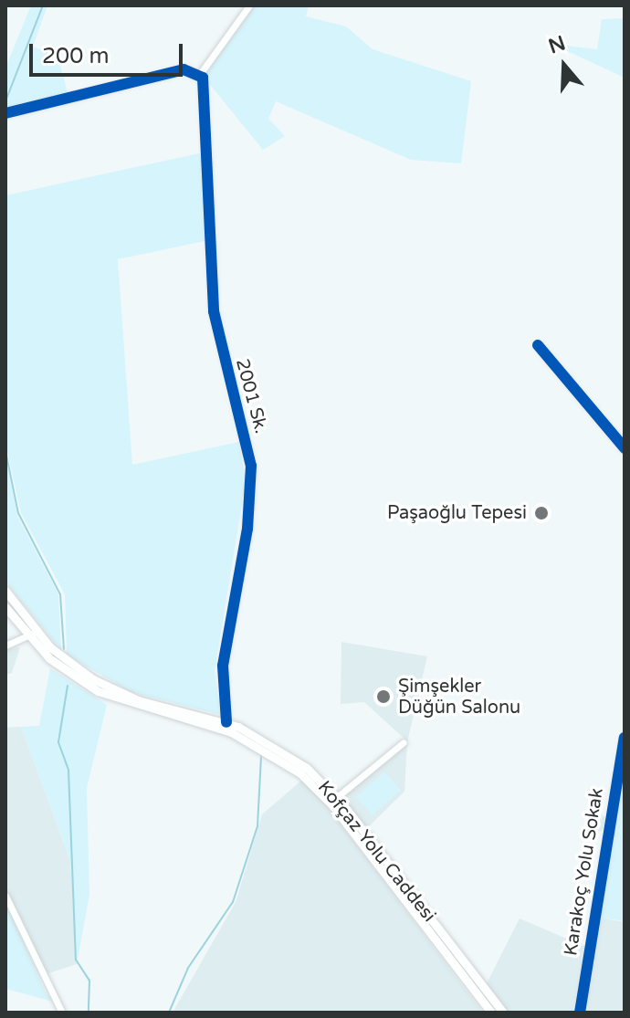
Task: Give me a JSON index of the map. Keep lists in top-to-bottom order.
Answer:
{
  "streets": {
    "main road": ["Kofçaz Yolu Caddesi"],
    "street": ["2001 Sk.", "Karakoç Yolu Sokak"]
  },
  "crossings": [
    ["2001 Sk.", "Kofçaz Yolu Caddesi"]
  ],
  "places": ["Paşaoğlu Tepesi", "Şimşekler Düğün Salonu"],
  "scale_bar": "200 m",
  "north": "top"
}
